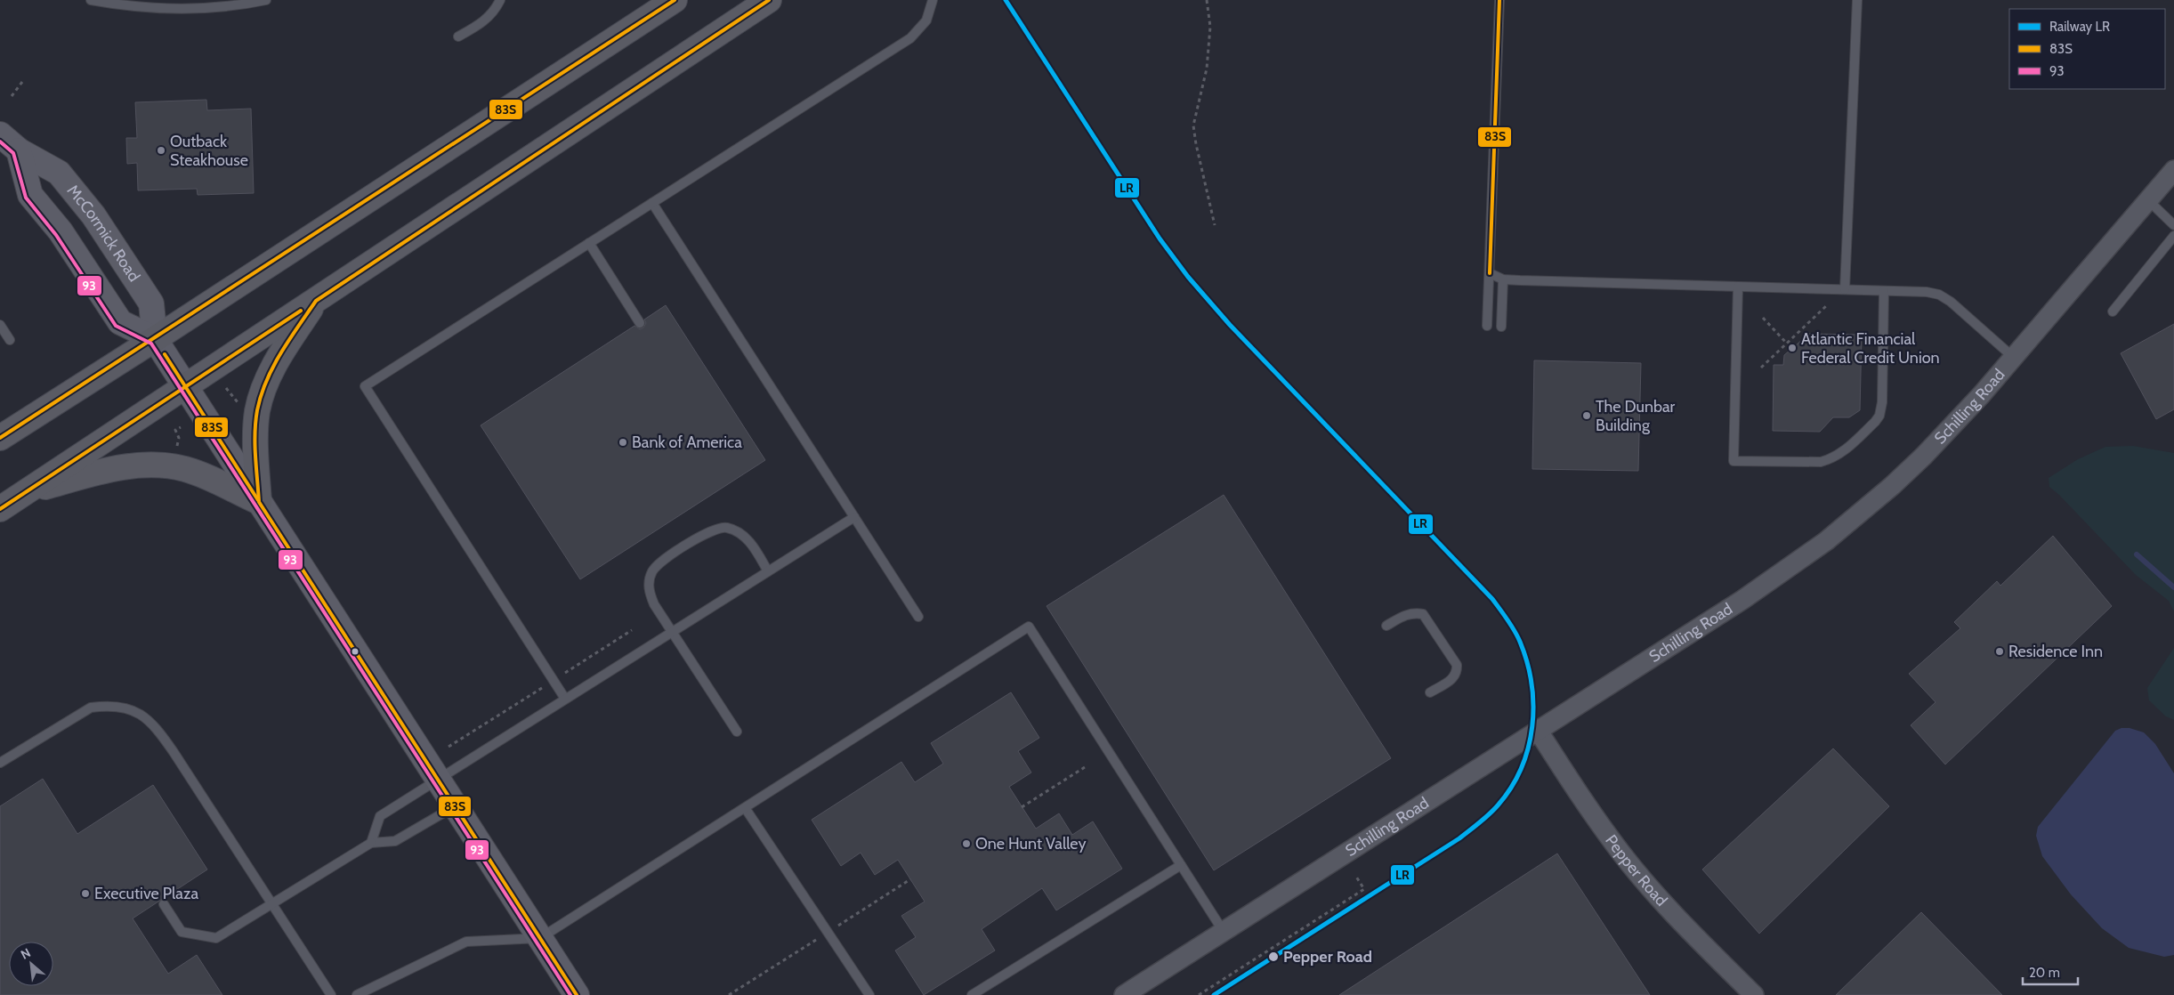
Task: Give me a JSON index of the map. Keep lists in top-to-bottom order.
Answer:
{
  "streets": {
    "main road": ["McCormick Road"],
    "street": ["Schilling Road", "Pepper Road"]
  },
  "crossings": [
    ["Schilling Road", "Pepper Road"]
  ],
  "places": [
    "Outback Steakhouse",
    "Atlantic Financial Federal Credit Union",
    "The Dunbar Building",
    "Bank of America",
    "Residence Inn",
    "One Hunt Valley",
    "Executive Plaza",
    "Pepper Road"
  ],
  "lines": ["rail line LR", "transit line 83S", "transit line 93"],
  "legend": ["Railway LR", "83S", "93"],
  "scale_bar": "20 m",
  "north": "top left"
}
